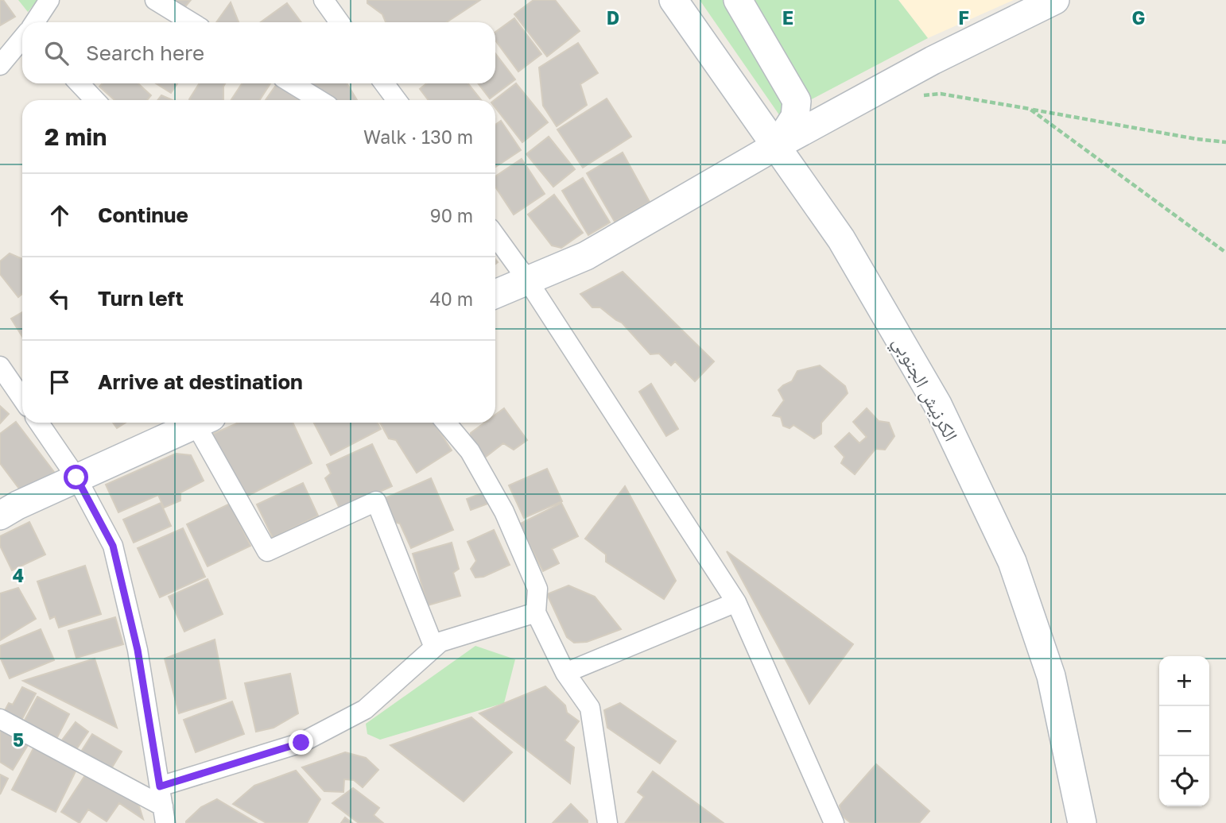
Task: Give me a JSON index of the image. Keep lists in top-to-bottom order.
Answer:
{
  "streets": {
    "main road": ["الكرنيش الجنوبي"]
  },
  "page": {
    "search": "Search here",
    "heading": ["2 min", "Walk · 130 m"],
    "list": [
      ["Continue", "90 m"],
      ["Turn left", "40 m"],
      "Arrive at destination"
    ],
    "map_buttons": ["+", "−"]
  },
  "grid": {
    "columns": [
      "D",
      "E",
      "F",
      "G"
    ],
    "rows": ["4", "5"]
  }
}
